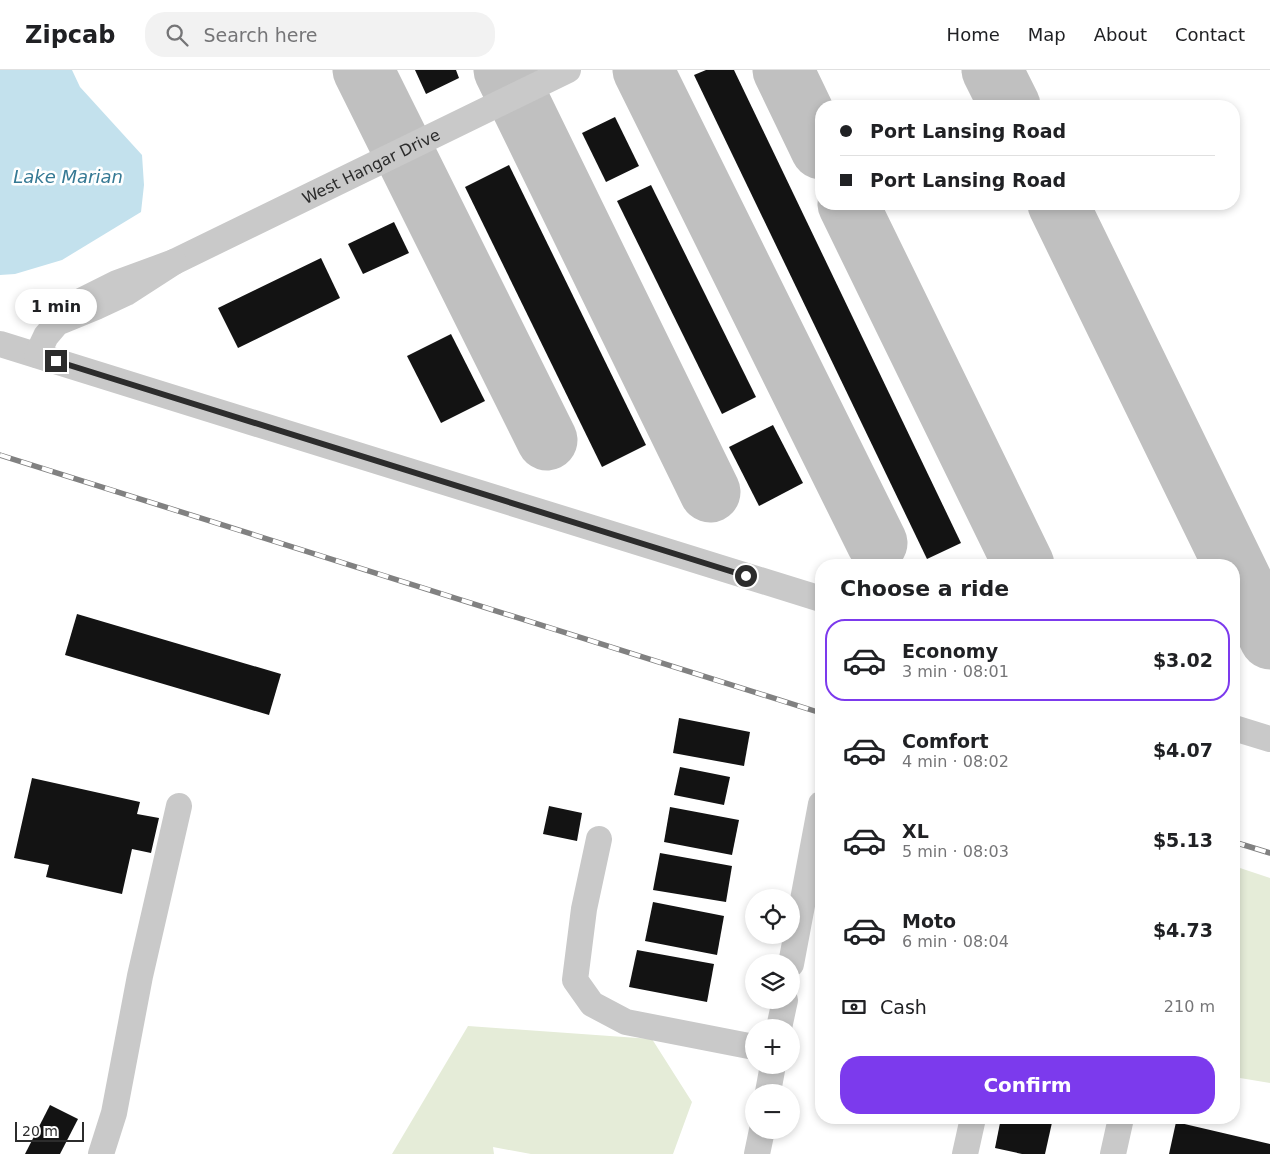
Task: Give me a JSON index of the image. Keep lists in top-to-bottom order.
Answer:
{
  "streets": {
    "street": ["West Hangar Drive"]
  },
  "water": ["Lake Marian"],
  "scale_bar": "20 m",
  "page": {
    "header": "Zipcab",
    "search": "Search here",
    "nav": [
      "Home",
      "Map",
      "About",
      "Contact"
    ],
    "banner": ["Port Lansing Road", "Port Lansing Road"],
    "bubble": "1 min",
    "heading": "Choose a ride",
    "list": [
      {
        "name": "Economy",
        "note": "3 min · 08:01",
        "value": "$3.02"
      },
      {
        "name": "Comfort",
        "note": "4 min · 08:02",
        "value": "$4.07"
      },
      {
        "name": "XL",
        "note": "5 min · 08:03",
        "value": "$5.13"
      },
      {
        "name": "Moto",
        "note": "6 min · 08:04",
        "value": "$4.73"
      }
    ],
    "map_buttons": ["+", "−"],
    "pay": ["Cash", "210 m"],
    "buttons": "Confirm",
    "scale": "20 m"
  }
}
